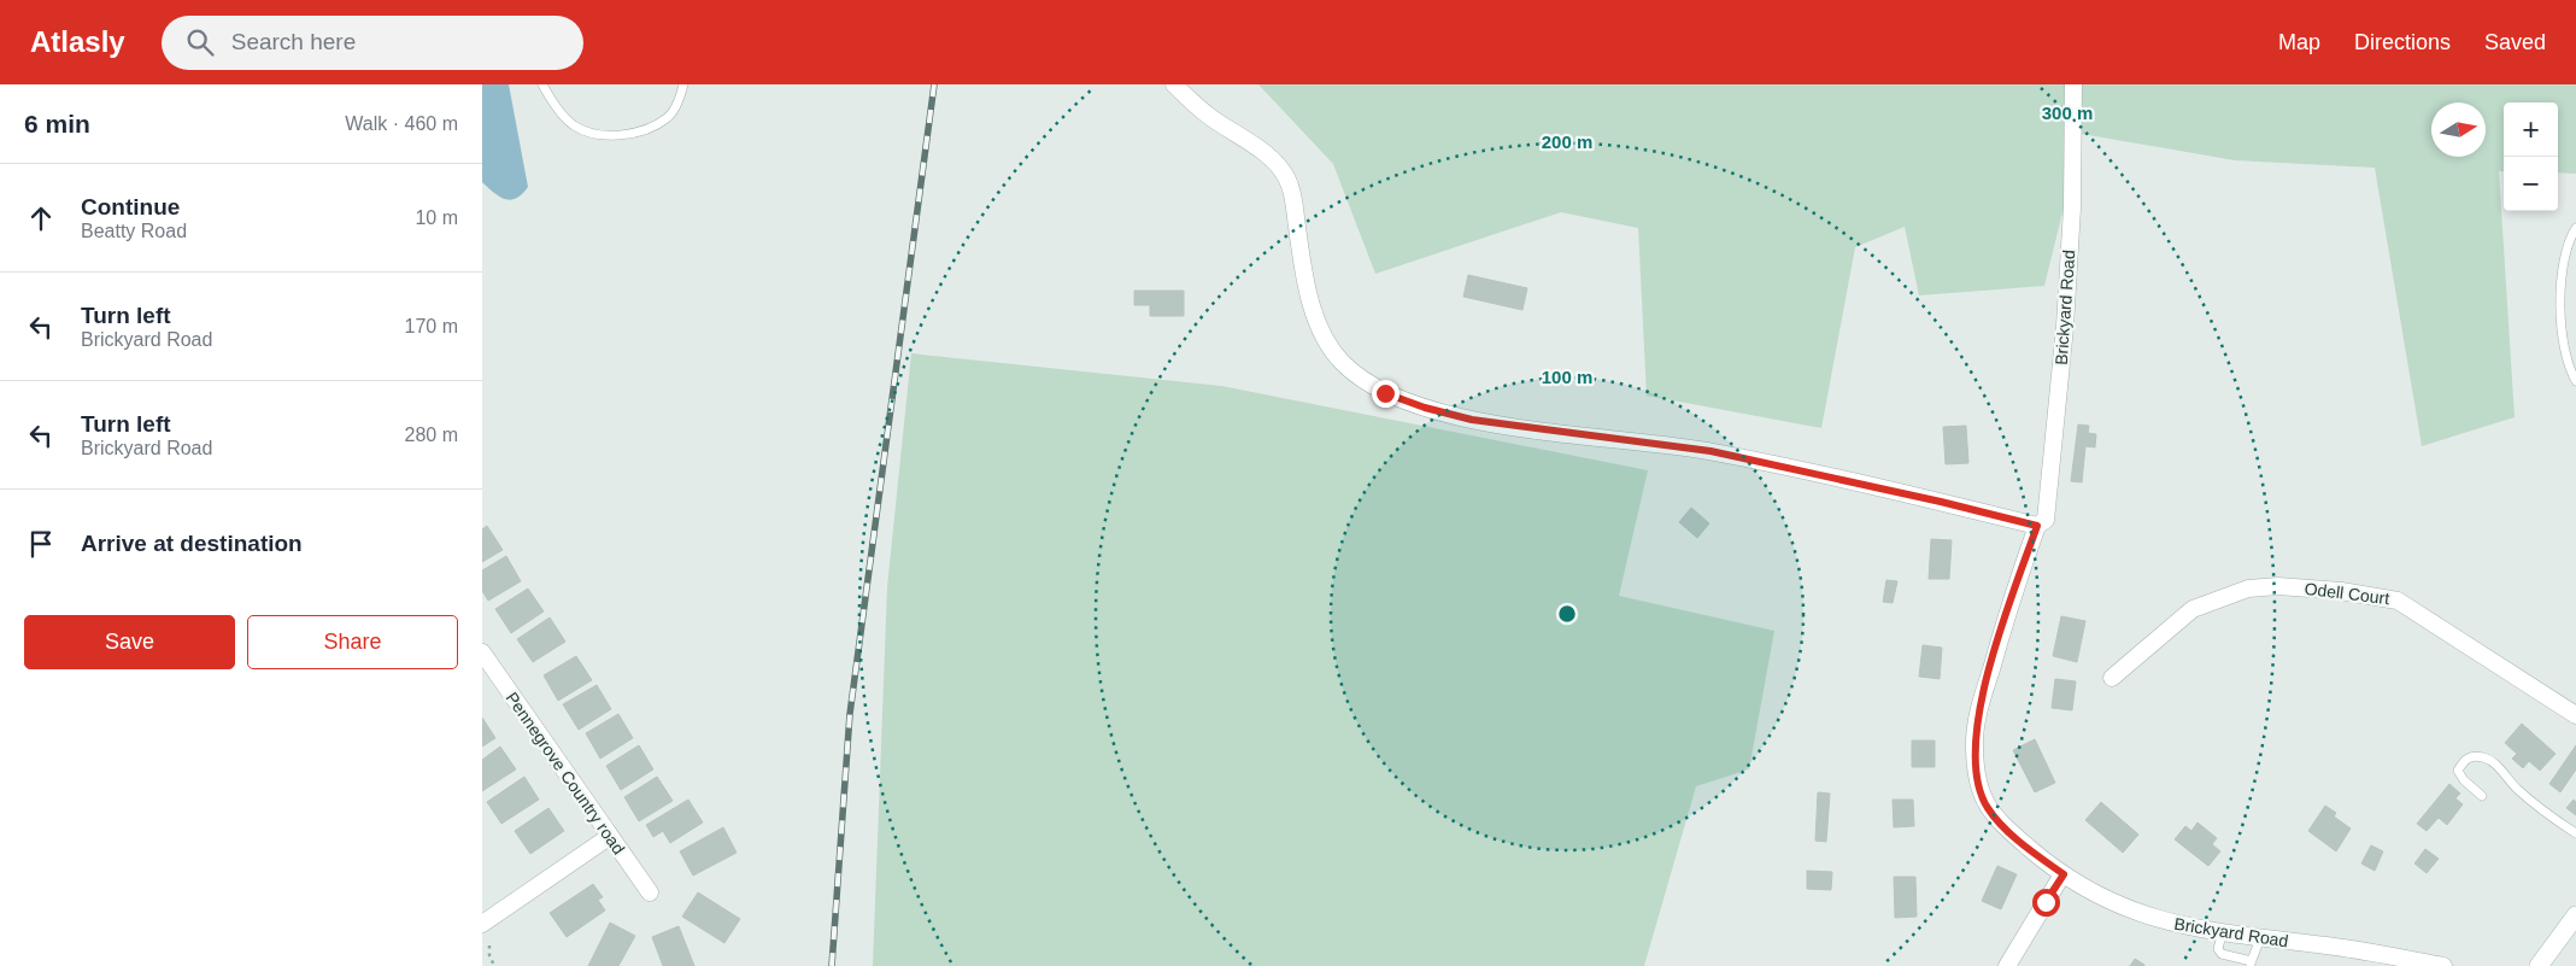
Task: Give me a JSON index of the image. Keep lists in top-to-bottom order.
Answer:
{
  "streets": {
    "street": ["Brickyard Road", "Odell Court", "Pennegrove Country road"]
  },
  "north": "right",
  "page": {
    "header": "Atlasly",
    "search": "Search here",
    "nav": ["Map", "Directions", "Saved"],
    "heading": ["6 min", "Walk · 460 m"],
    "map_buttons": ["+", "−"],
    "list": [
      ["Continue", "Beatty Road", "10 m"],
      ["Turn left", "Brickyard Road", "170 m"],
      ["Turn left", "Brickyard Road", "280 m"],
      "Arrive at destination"
    ],
    "buttons": ["Save", "Share"]
  },
  "rings": ["300 m", "200 m", "100 m"]
}
